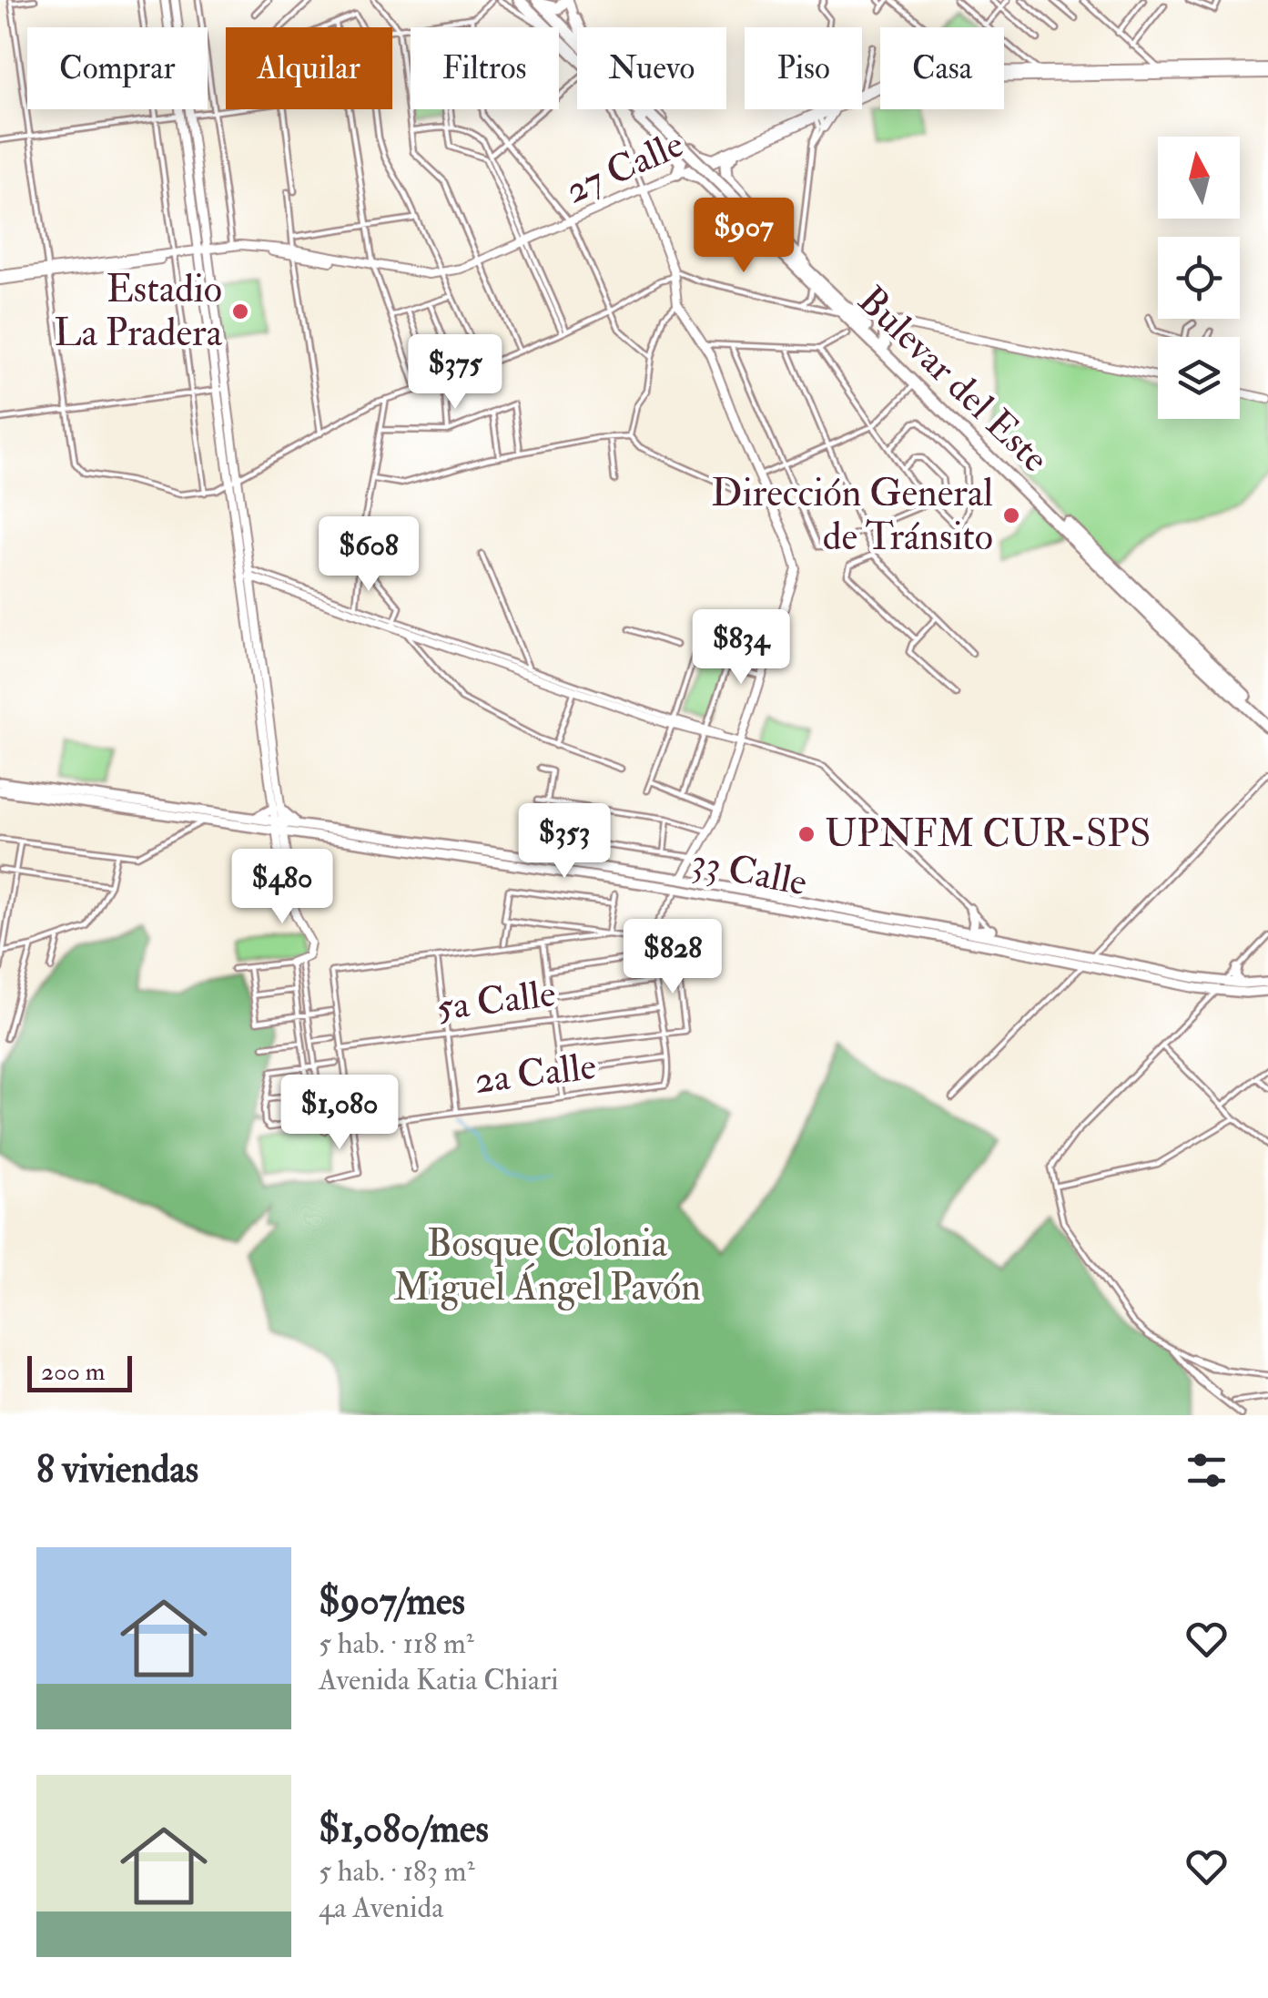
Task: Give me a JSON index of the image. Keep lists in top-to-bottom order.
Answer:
{
  "streets": {
    "highway": ["Bulevar del Este"],
    "main road": ["33 Calle"],
    "street": ["27 Calle", "5a Calle", "2a Calle"]
  },
  "parks": ["Bosque Colonia Miguel Ángel Pavón"],
  "places": ["Estadio La Pradera", "Dirección General de Tránsito", "UPNFM CUR-SPS"],
  "scale_bar": "200 m",
  "north": "top",
  "page": {
    "chip": [
      "Comprar",
      "Alquilar",
      "Filtros",
      "Nuevo",
      "Piso",
      "Casa"
    ],
    "price": [
      "$907",
      "$375",
      "$608",
      "$834",
      "$353",
      "$480",
      "$828",
      "$1,080"
    ],
    "scale": "200 m",
    "heading": "8 viviendas",
    "list": [
      {
        "name": "$907/mes",
        "note": "5 hab. · 118 m² · Avenida Katia Chiari"
      },
      {
        "name": "$1,080/mes",
        "note": "5 hab. · 183 m² · 4a Avenida"
      }
    ]
  }
}
